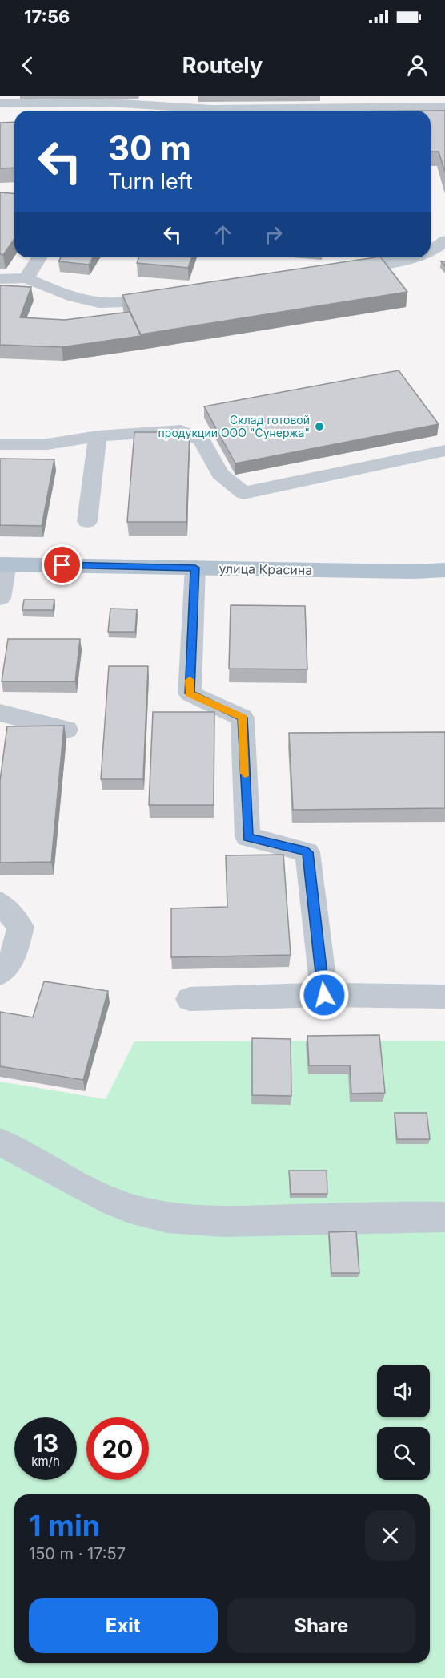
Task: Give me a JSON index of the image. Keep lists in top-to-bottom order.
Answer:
{
  "streets": {
    "main road": ["улица Красина"]
  },
  "places": ["Склад готовой продукции ООО \"Сунержа\""],
  "page": {
    "status": "17:56",
    "header": "Routely",
    "turn": ["30 m", "Turn left"],
    "speed": "13 km/h",
    "limit": "20",
    "heading": ["1 min", "150 m · 17:57"],
    "buttons": ["Exit", "Share"]
  }
}
